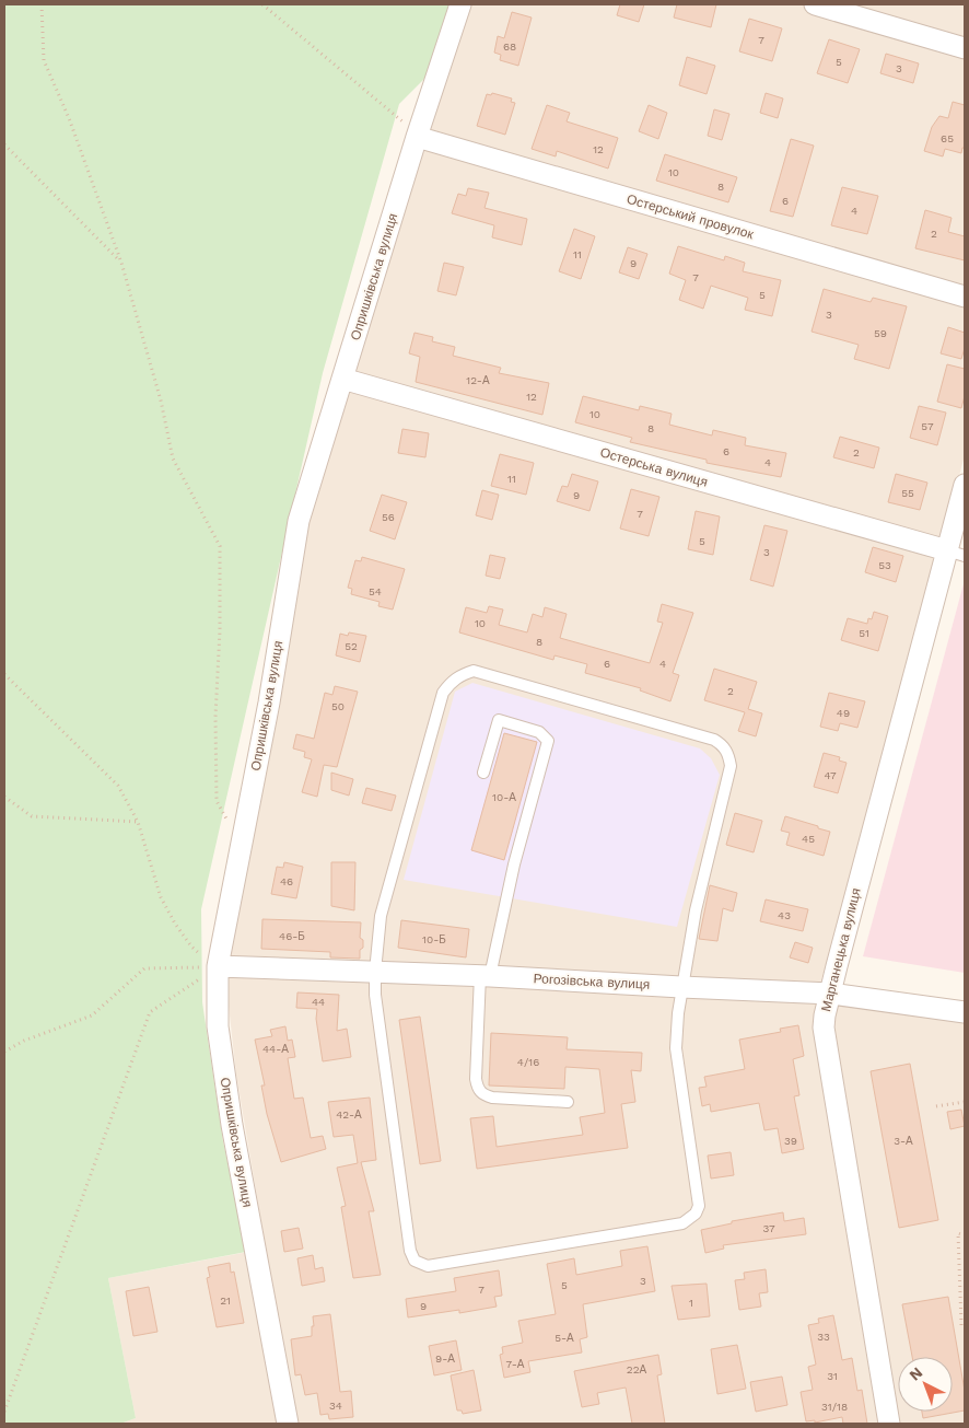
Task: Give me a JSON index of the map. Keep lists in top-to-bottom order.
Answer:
{
  "streets": {
    "street": [
      "Остерський провулок",
      "Опришківська вулиця",
      "Остерська вулиця",
      "Марганецька вулиця",
      "Рогозівська вулиця"
    ]
  },
  "crossings": [
    ["Остерський провулок", "Опришківська вулиця"],
    ["Опришківська вулиця", "Остерська вулиця"],
    ["Опришківська вулиця", "Рогозівська вулиця"],
    ["Остерська вулиця", "Марганецька вулиця"],
    ["Марганецька вулиця", "Рогозівська вулиця"]
  ],
  "house_numbers": [
    "7",
    "68",
    "5",
    "3",
    "65",
    "12",
    "10",
    "8",
    "6",
    "4",
    "2",
    "11",
    "9",
    "7",
    "5",
    "3",
    "59",
    "12-А",
    "12",
    "10",
    "57",
    "8",
    "6",
    "2",
    "4",
    "11",
    "55",
    "9",
    "7",
    "56",
    "5",
    "3",
    "53",
    "54",
    "10",
    "51",
    "8",
    "52",
    "6",
    "4",
    "2",
    "50",
    "49",
    "47",
    "10-А",
    "45",
    "46",
    "43",
    "46-Б",
    "10-Б",
    "44",
    "44-А",
    "4/16",
    "42-А",
    "39",
    "3-А",
    "37",
    "3",
    "5",
    "7",
    "21",
    "1",
    "9",
    "33",
    "5-А",
    "9-А",
    "7-А",
    "22А",
    "31",
    "34",
    "31/18"
  ],
  "north": "top left"
}
